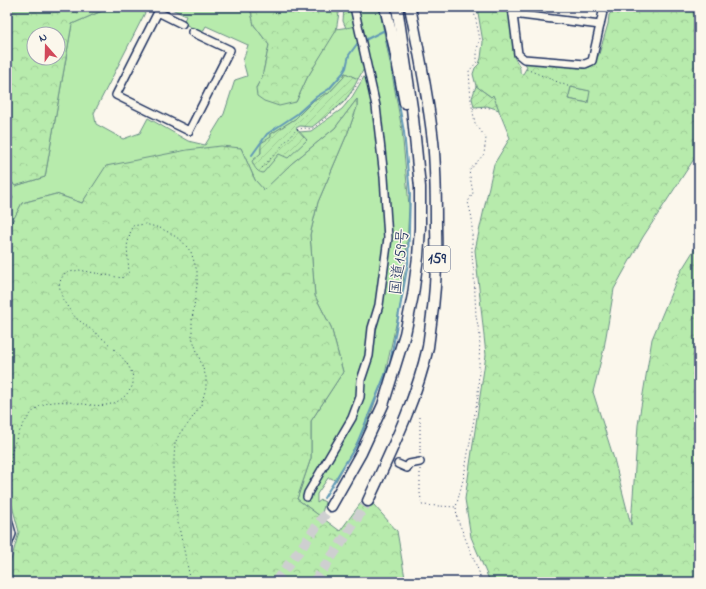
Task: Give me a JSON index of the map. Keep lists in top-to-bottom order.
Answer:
{
  "streets": {
    "highway": ["159", "国道159号"]
  },
  "crossings": [
    ["159", "国道159号"]
  ],
  "north": "top"
}
